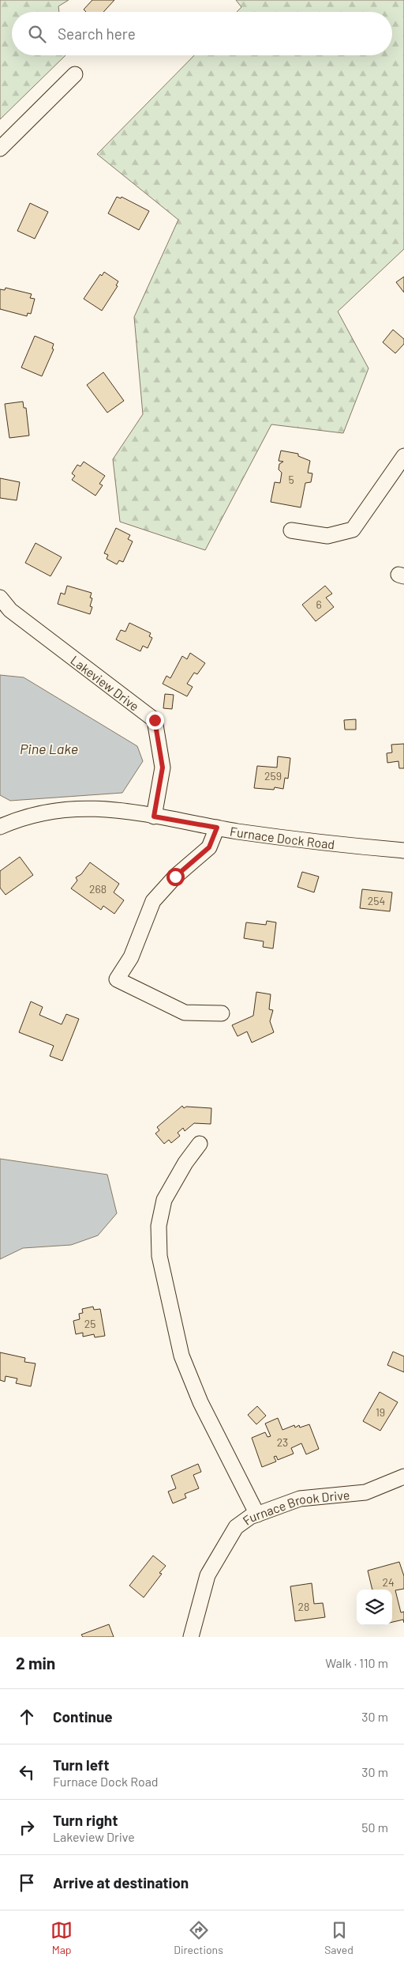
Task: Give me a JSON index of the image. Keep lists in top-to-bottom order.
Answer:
{
  "streets": {
    "street": ["Lakeview Drive", "Furnace Dock Road", "Furnace Brook Drive"]
  },
  "crossings": [
    ["Lakeview Drive", "Furnace Dock Road"]
  ],
  "water": ["Pine Lake"],
  "house_numbers": [
    "5",
    "6",
    "259",
    "268",
    "254",
    "25",
    "19",
    "23",
    "24",
    "28"
  ],
  "page": {
    "search": "Search here",
    "heading": ["2 min", "Walk · 110 m"],
    "list": [
      ["Continue", "30 m"],
      ["Turn left", "Furnace Dock Road", "30 m"],
      ["Turn right", "Lakeview Drive", "50 m"],
      "Arrive at destination"
    ],
    "nav": ["Map", "Directions", "Saved"]
  }
}
